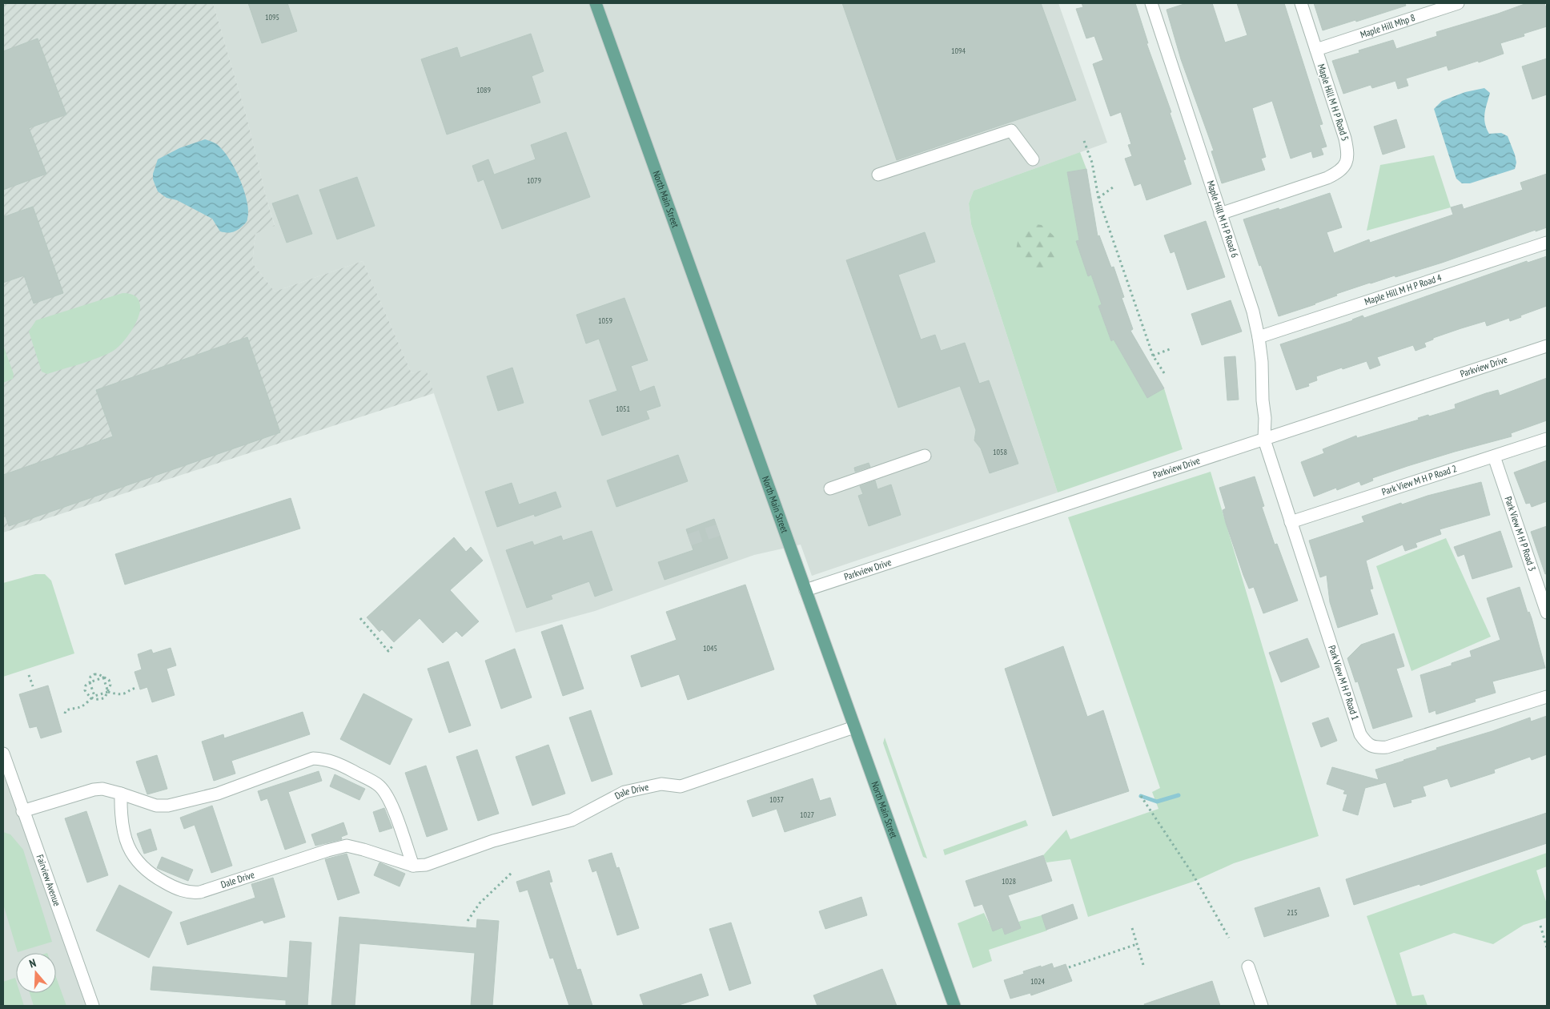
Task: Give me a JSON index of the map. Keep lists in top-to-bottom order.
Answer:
{
  "streets": {
    "main road": ["North Main Street"],
    "street": [
      "Maple Hill Mhp 8",
      "Maple Hill M H P Road 5",
      "Maple Hill M H P Road 6",
      "Maple Hill M H P Road 4",
      "Parkview Drive",
      "Park View M H P Road 2",
      "Park View M H P Road 3",
      "Park View M H P Road 1",
      "Dale Drive",
      "Fairview Avenue"
    ]
  },
  "crossings": [
    ["Maple Hill Mhp 8", "Maple Hill M H P Road 5"],
    ["Maple Hill M H P Road 5", "Maple Hill M H P Road 6"],
    ["North Main Street", "Parkview Drive"],
    ["North Main Street", "Dale Drive"],
    ["Maple Hill M H P Road 6", "Maple Hill M H P Road 4"],
    ["Maple Hill M H P Road 6", "Parkview Drive"],
    ["Maple Hill M H P Road 6", "Park View M H P Road 1"],
    ["Parkview Drive", "Park View M H P Road 1"],
    ["Park View M H P Road 2", "Park View M H P Road 3"],
    ["Park View M H P Road 2", "Park View M H P Road 1"]
  ],
  "house_numbers": [
    "1095",
    "1094",
    "1089",
    "1079",
    "1059",
    "1051",
    "1058",
    "1045",
    "1037",
    "1027",
    "1028",
    "215",
    "1024"
  ],
  "north": "top"
}
